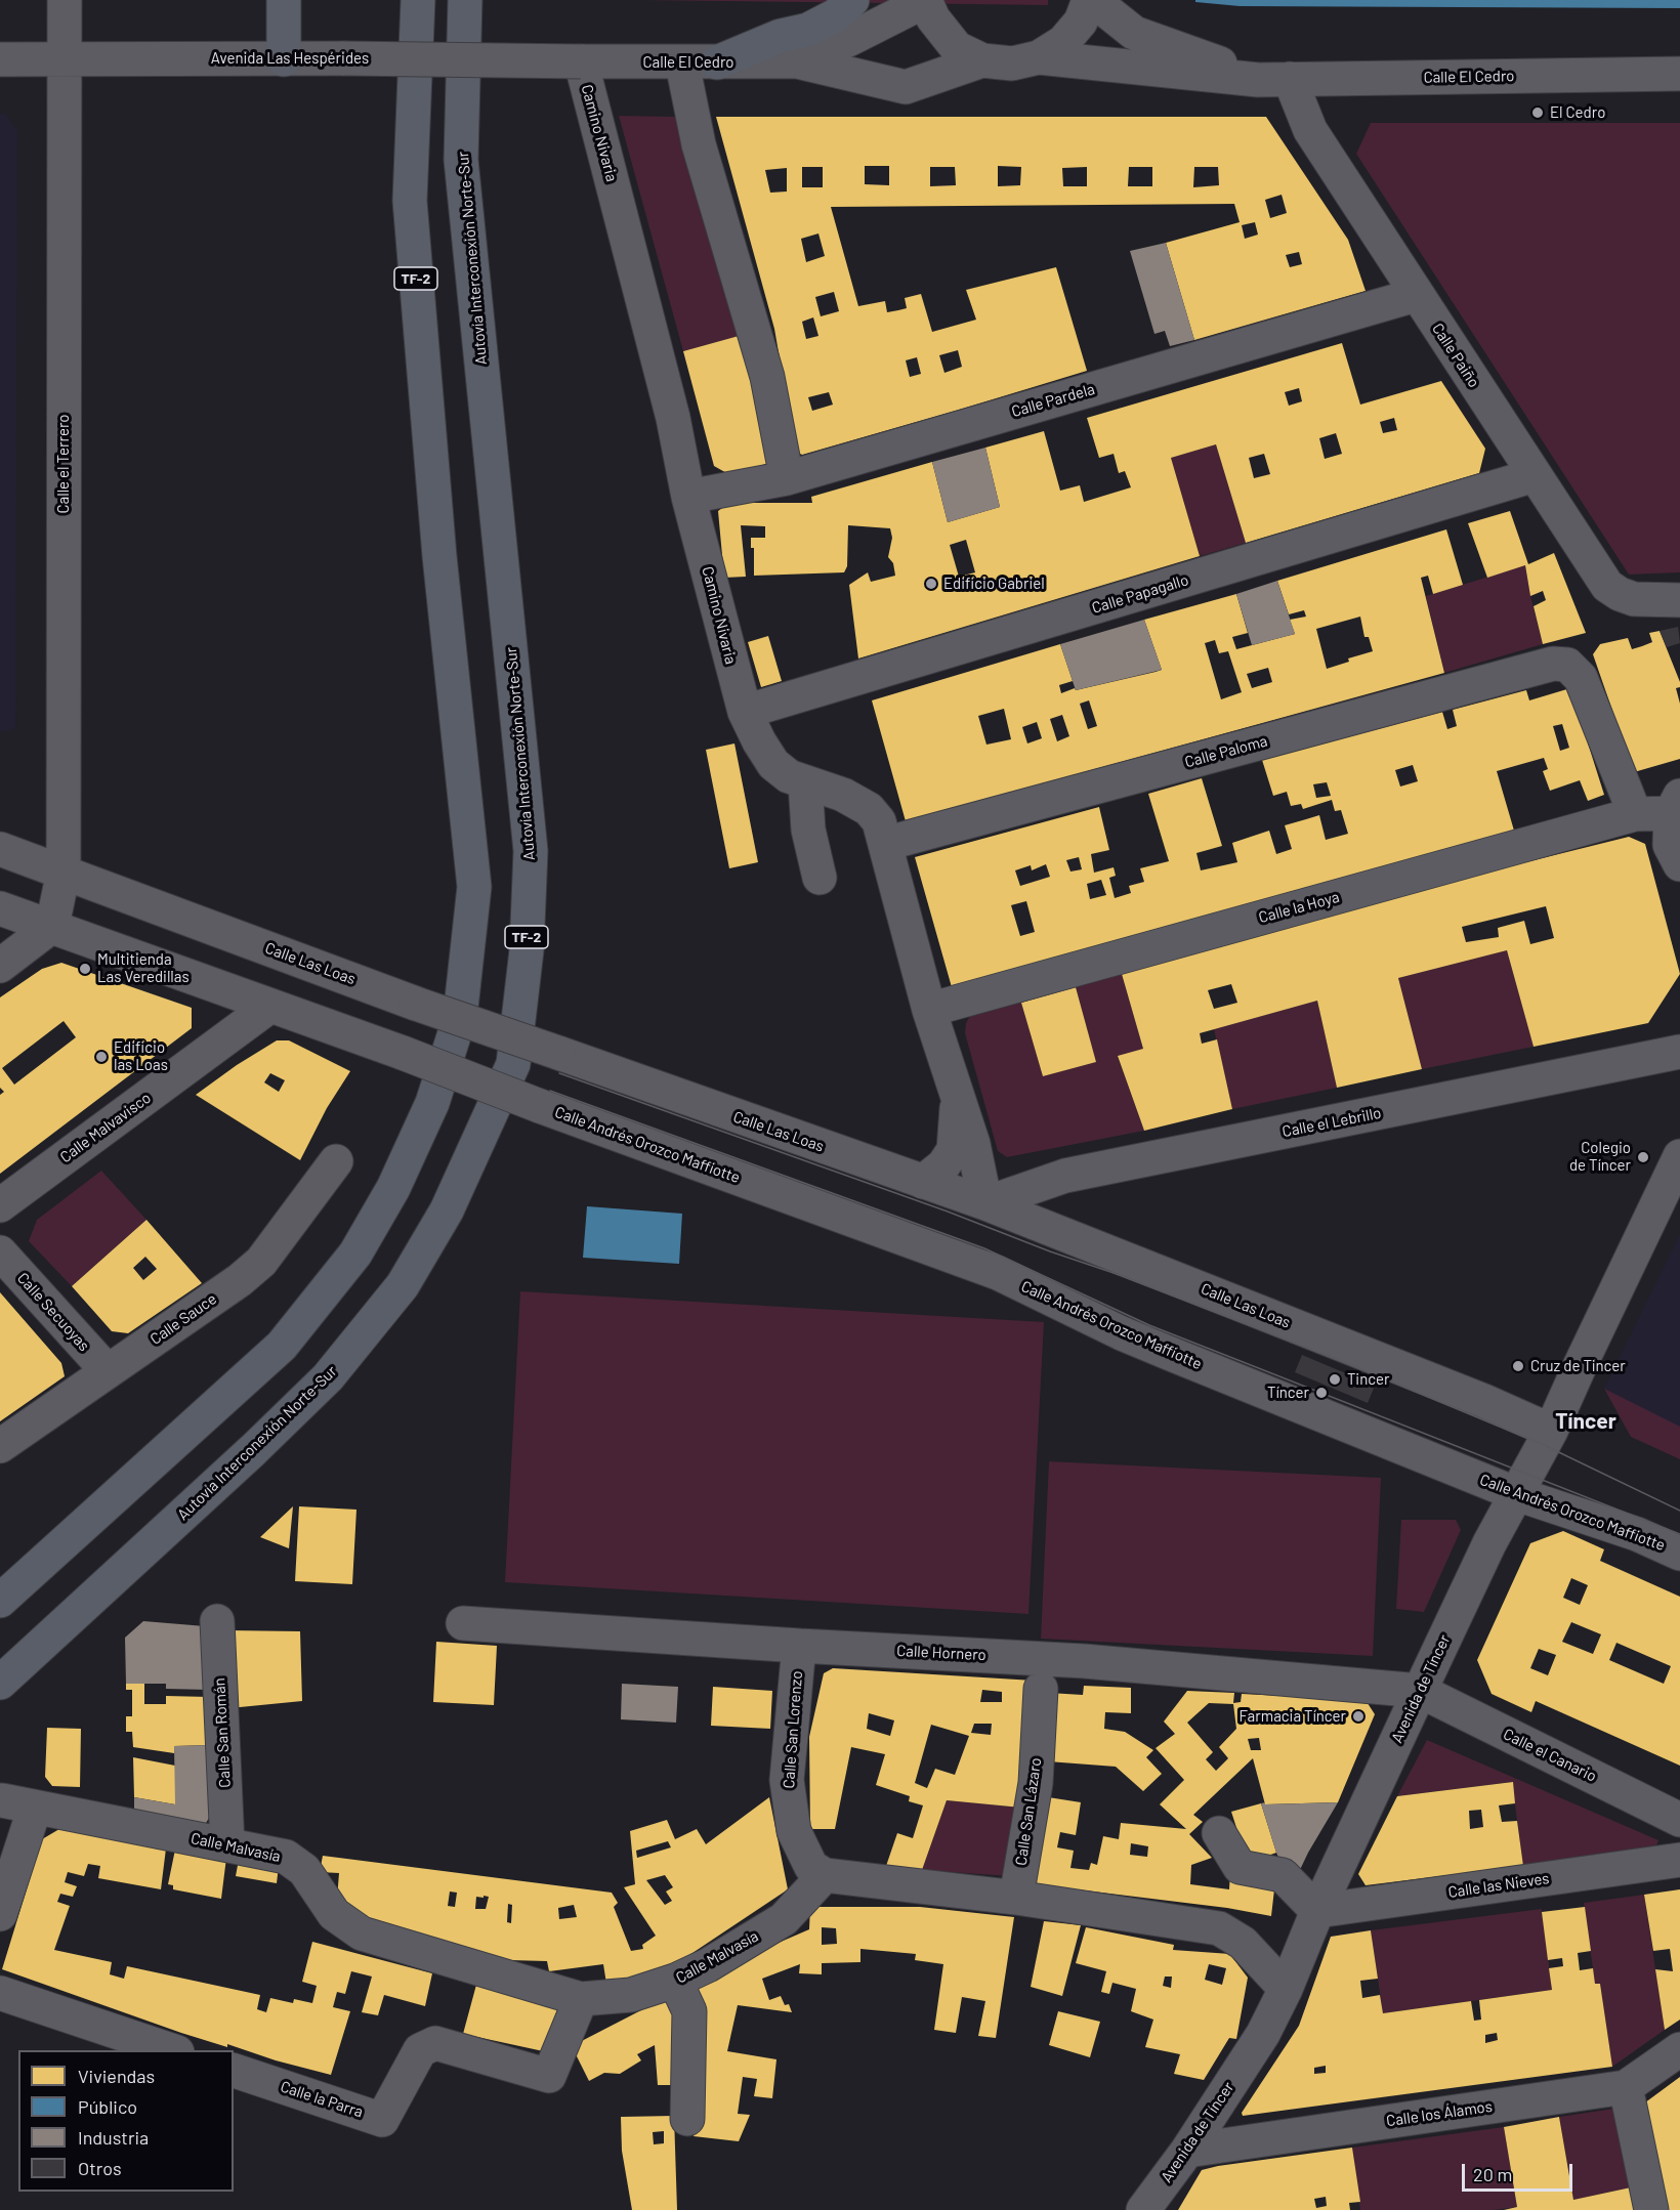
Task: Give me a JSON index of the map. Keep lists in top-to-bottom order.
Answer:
{
  "streets": {
    "highway": ["Autovía Interconexión Norte-Sur", "TF-2"],
    "street": [
      "Avenida Las Hespérides",
      "Calle El Cedro",
      "Camino Nivaria",
      "Calle Paiño",
      "Calle Pardela",
      "Calle el Terrero",
      "Calle Papagallo",
      "Calle Paloma",
      "Calle la Hoya",
      "Calle Las Loas",
      "Calle el Lebrillo",
      "Calle Malvavisco",
      "Calle Andrés Orozco Maffiotte",
      "Calle Secuoyas",
      "Calle Sauce",
      "Calle Hornero",
      "Avenida de Tíncer",
      "Calle San Lorenzo",
      "Calle San Román",
      "Calle el Canario",
      "Calle San Lázaro",
      "Calle Malvasía",
      "Calle las Nieves",
      "Calle la Parra",
      "Calle los Álamos"
    ]
  },
  "crossings": [
    ["Avenida Las Hespérides", "Calle El Cedro"],
    ["Avenida Las Hespérides", "Camino Nivaria"],
    ["Avenida Las Hespérides", "Calle el Terrero"],
    ["Calle El Cedro", "Camino Nivaria"],
    ["Calle El Cedro", "Calle Paiño"],
    ["Camino Nivaria", "Calle Pardela"],
    ["Camino Nivaria", "Calle Papagallo"],
    ["Camino Nivaria", "Calle Paloma"],
    ["Camino Nivaria", "Calle la Hoya"],
    ["Camino Nivaria", "Calle Las Loas"],
    ["Camino Nivaria", "Calle el Lebrillo"],
    ["Calle Paiño", "Calle Pardela"],
    ["Calle Paiño", "Calle Papagallo"],
    ["Calle el Terrero", "Calle Las Loas"],
    ["Calle Paloma", "Calle la Hoya"],
    ["Calle Las Loas", "Calle el Lebrillo"],
    ["Calle Las Loas", "Avenida de Tíncer"],
    ["Calle Andrés Orozco Maffiotte", "Avenida de Tíncer"],
    ["Calle Secuoyas", "Calle Sauce"],
    ["Calle Hornero", "Avenida de Tíncer"],
    ["Calle Hornero", "Calle San Lorenzo"],
    ["Calle Hornero", "Calle el Canario"],
    ["Avenida de Tíncer", "Calle el Canario"],
    ["Avenida de Tíncer", "Calle las Nieves"],
    ["Avenida de Tíncer", "Calle los Álamos"],
    ["Calle San Lorenzo", "Calle Malvasía"],
    ["Calle San Román", "Calle Malvasía"],
    ["Calle Malvasía", "Calle la Parra"]
  ],
  "districts": ["Tíncer"],
  "places": [
    "El Cedro",
    "Edificio Gabriel",
    "Multitienda Las Veredillas",
    "Edificio las Loas",
    "Colegio de Tíncer",
    "Cruz de Tincer",
    "Tincer",
    "Tíncer",
    "Farmacia Tíncer"
  ],
  "legend": [
    "Viviendas",
    "Público",
    "Industria",
    "Otros"
  ],
  "scale_bar": "20 m"
}
